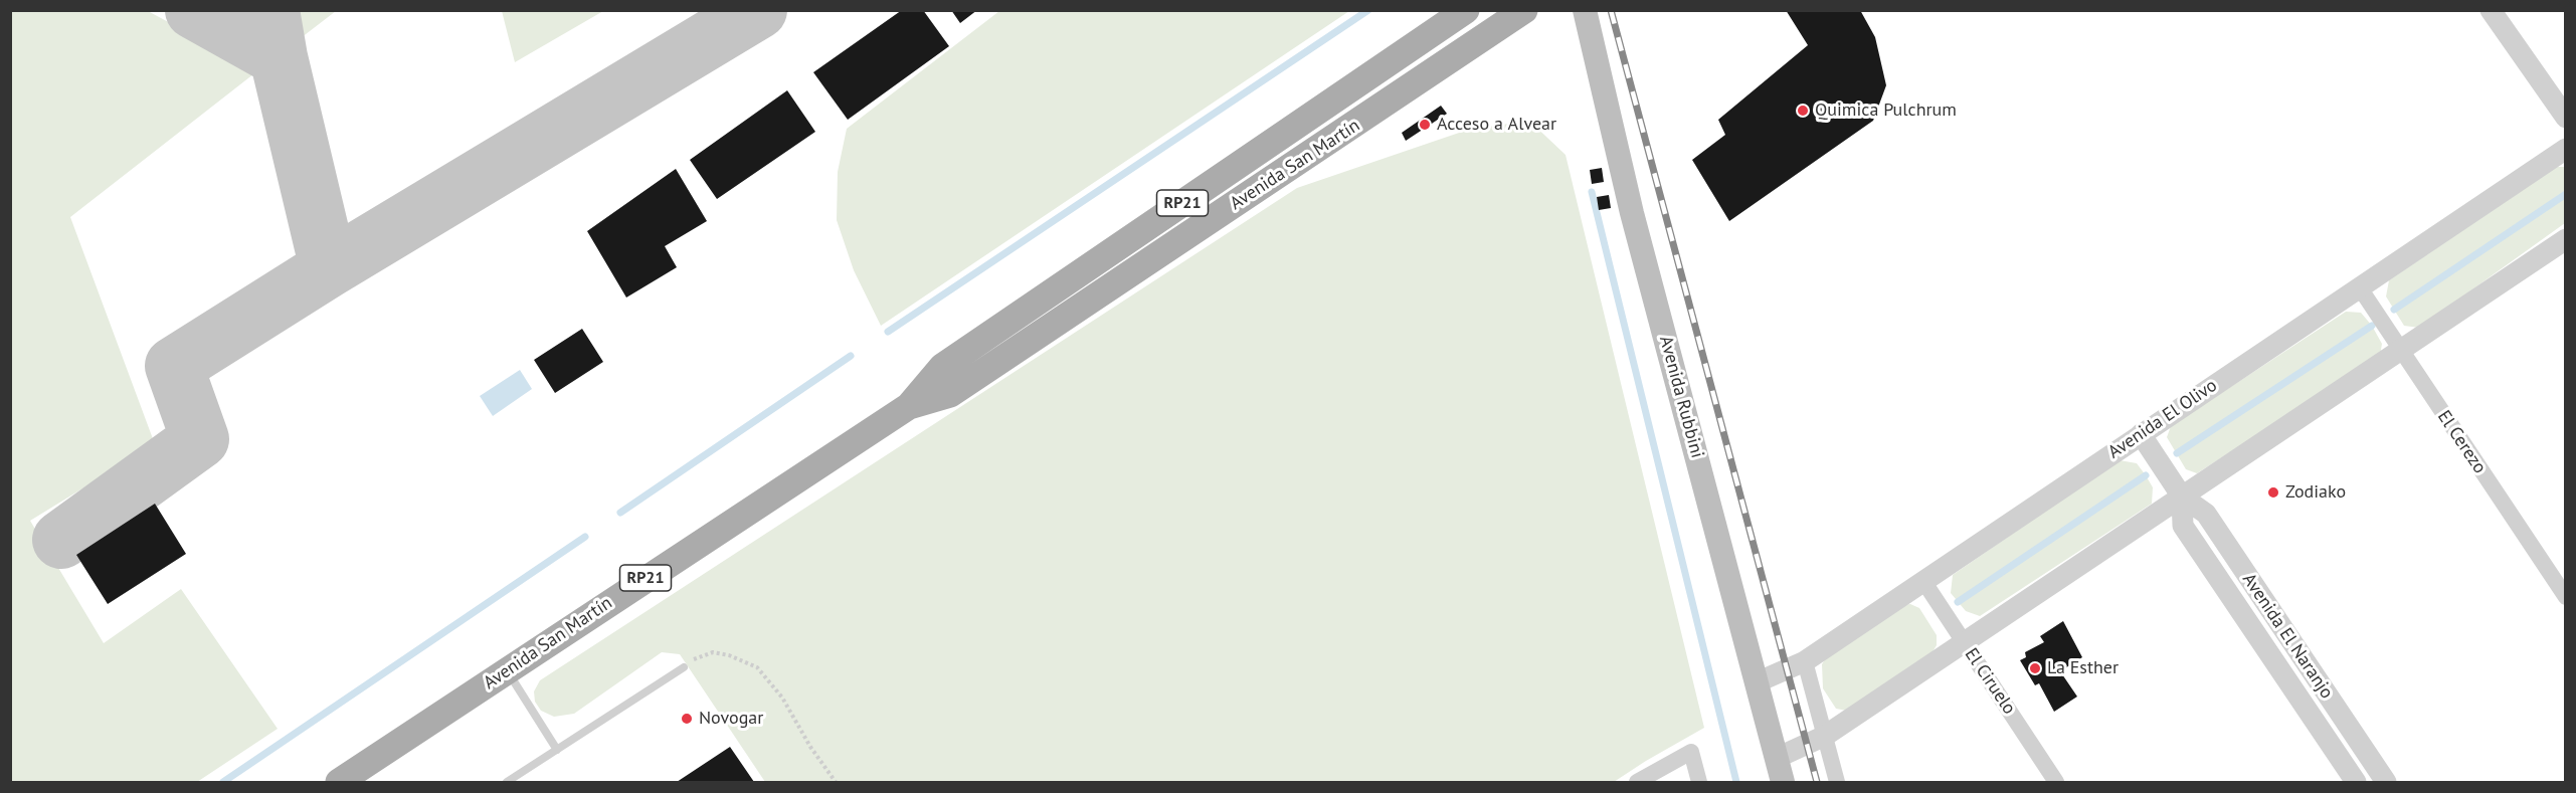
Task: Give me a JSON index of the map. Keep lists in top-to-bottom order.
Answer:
{
  "streets": {
    "main road": ["Avenida San Martín", "RP21", "Avenida Rubbini"],
    "street": [
      "Avenida El Olivo",
      "El Cerezo",
      "Avenida El Naranjo",
      "El Ciruelo"
    ]
  },
  "crossings": [
    ["Avenida Rubbini", "Avenida El Olivo"],
    ["Avenida El Olivo", "El Cerezo"],
    ["Avenida El Olivo", "Avenida El Naranjo"],
    ["Avenida El Olivo", "El Ciruelo"]
  ],
  "places": [
    "Quimica Pulchrum",
    "Acceso a Alvear",
    "Zodiako",
    "La Esther",
    "Novogar"
  ]
}
